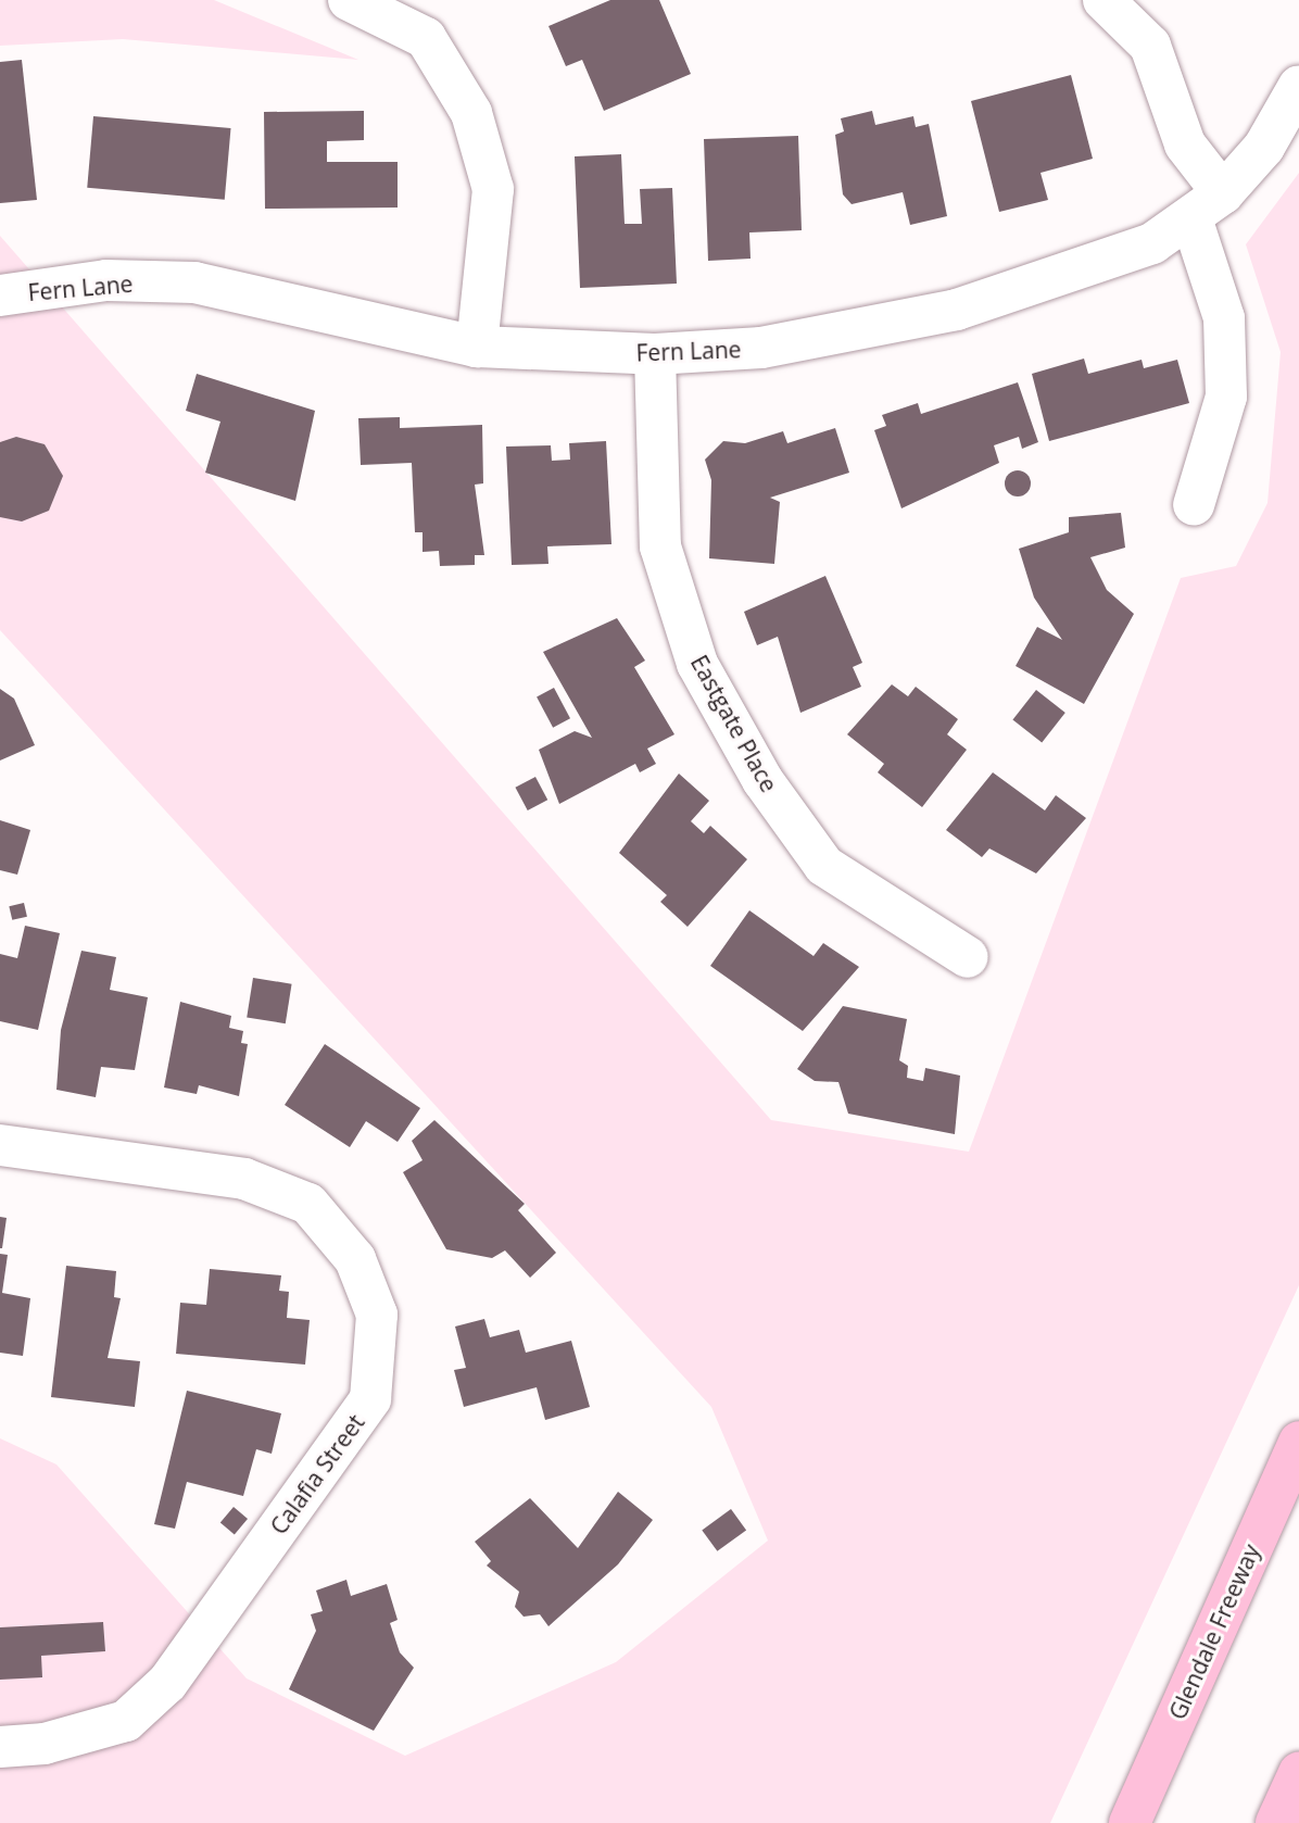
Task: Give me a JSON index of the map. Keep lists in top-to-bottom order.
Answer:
{
  "streets": {
    "highway": ["Glendale Freeway"],
    "street": ["Fern Lane", "Eastgate Place", "Calafia Street"]
  },
  "crossings": [
    ["Fern Lane", "Eastgate Place"]
  ]
}
